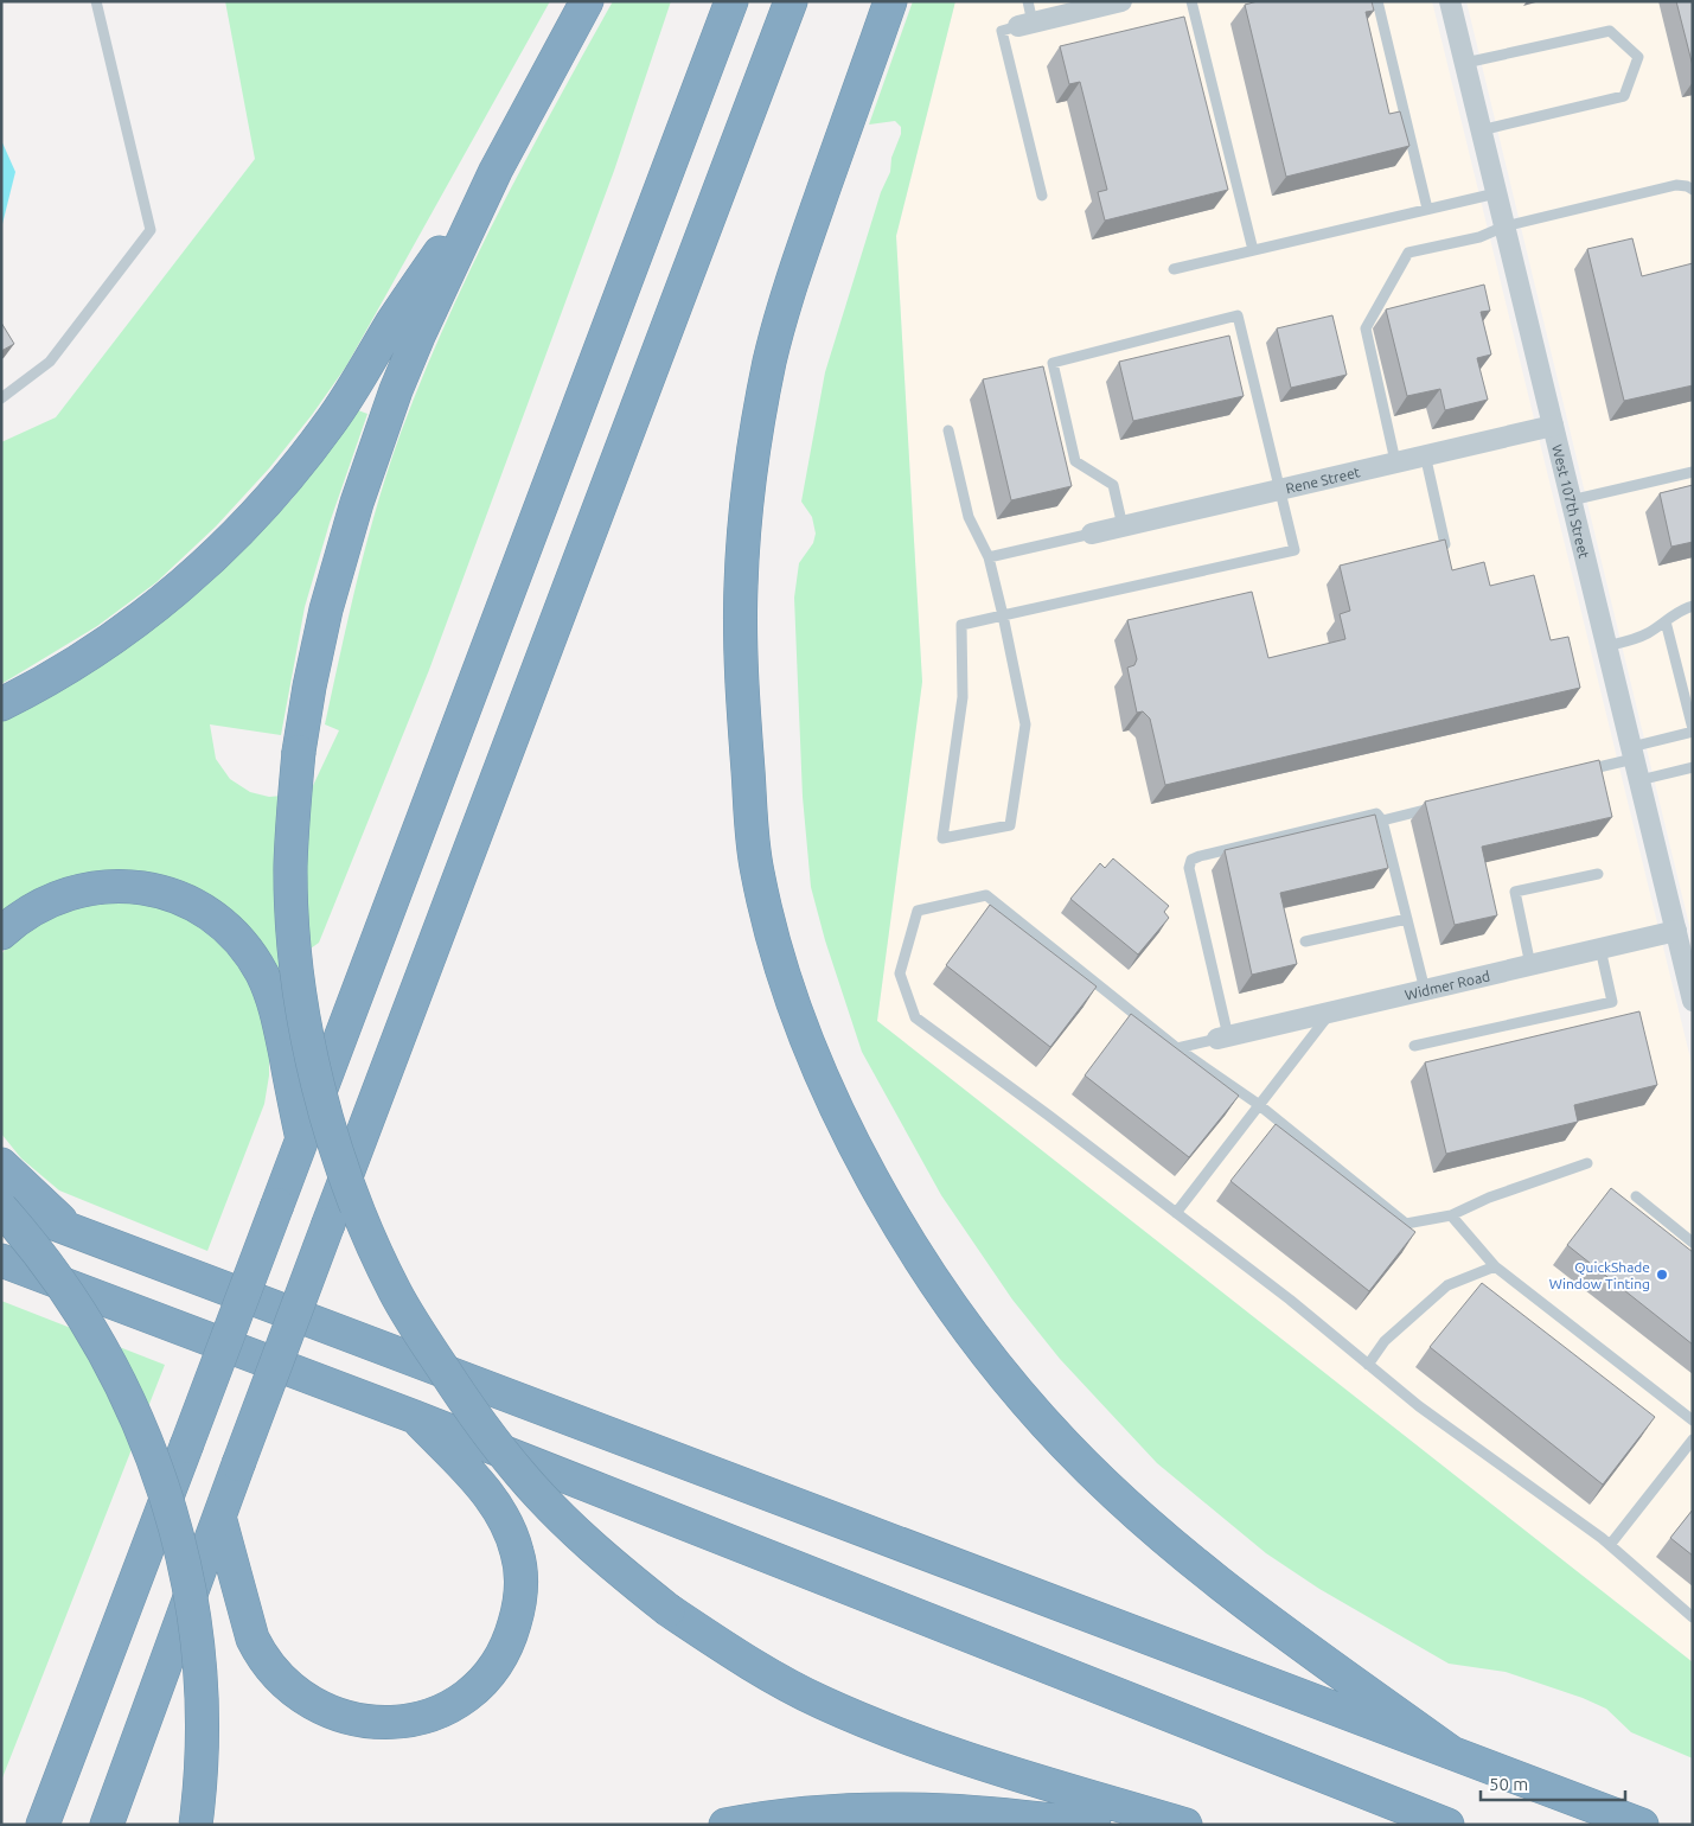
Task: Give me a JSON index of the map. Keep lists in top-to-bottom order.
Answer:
{
  "streets": {
    "street": ["Rene Street", "West 107th Street", "Widmer Road"]
  },
  "crossings": [
    ["Rene Street", "West 107th Street"],
    ["West 107th Street", "Widmer Road"]
  ],
  "places": ["QuickShade Window Tinting"],
  "scale_bar": "50 m"
}
